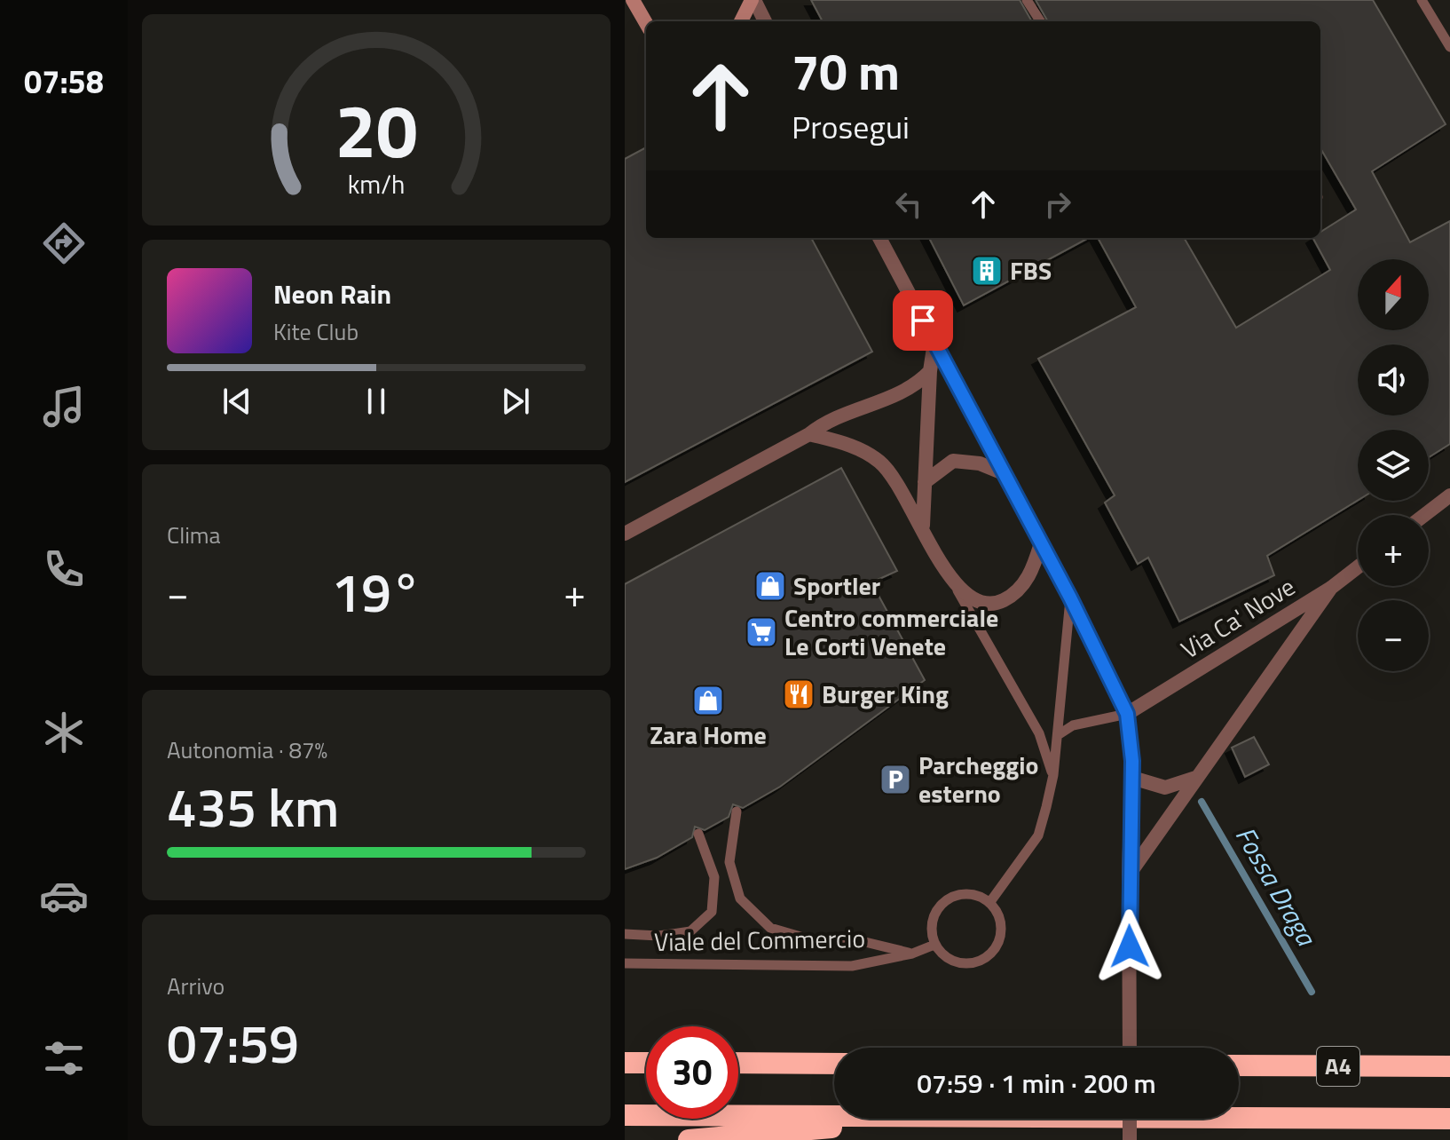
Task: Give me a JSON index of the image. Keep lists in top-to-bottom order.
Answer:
{
  "streets": {
    "highway": ["A4"],
    "street": ["Via Ca' Nove"],
    "lane": ["Viale del Commercio"]
  },
  "water": ["Fossa Draga"],
  "places": {
    "building": ["FBS"],
    "shop": ["Sportler", "Zara Home"],
    "supermarket": ["Centro commerciale Le Corti Venete"],
    "restaurant": ["Burger King"],
    "parking": ["Parcheggio esterno"]
  },
  "north": "top",
  "page": {
    "tabs": "07:58",
    "turn": ["70 m", "Prosegui"],
    "map_buttons": ["+", "−"],
    "song": ["Neon Rain", "Kite Club"],
    "tile": [
      "Clima",
      ["Autonomia · 87%", "435 km"],
      ["Arrivo", "07:59"]
    ],
    "heat": ["−", "19°", "+"],
    "limit": "30",
    "trip": "07:59 · 1 min · 200 m",
    "gauge": ["20", "km/h"]
  }
}
